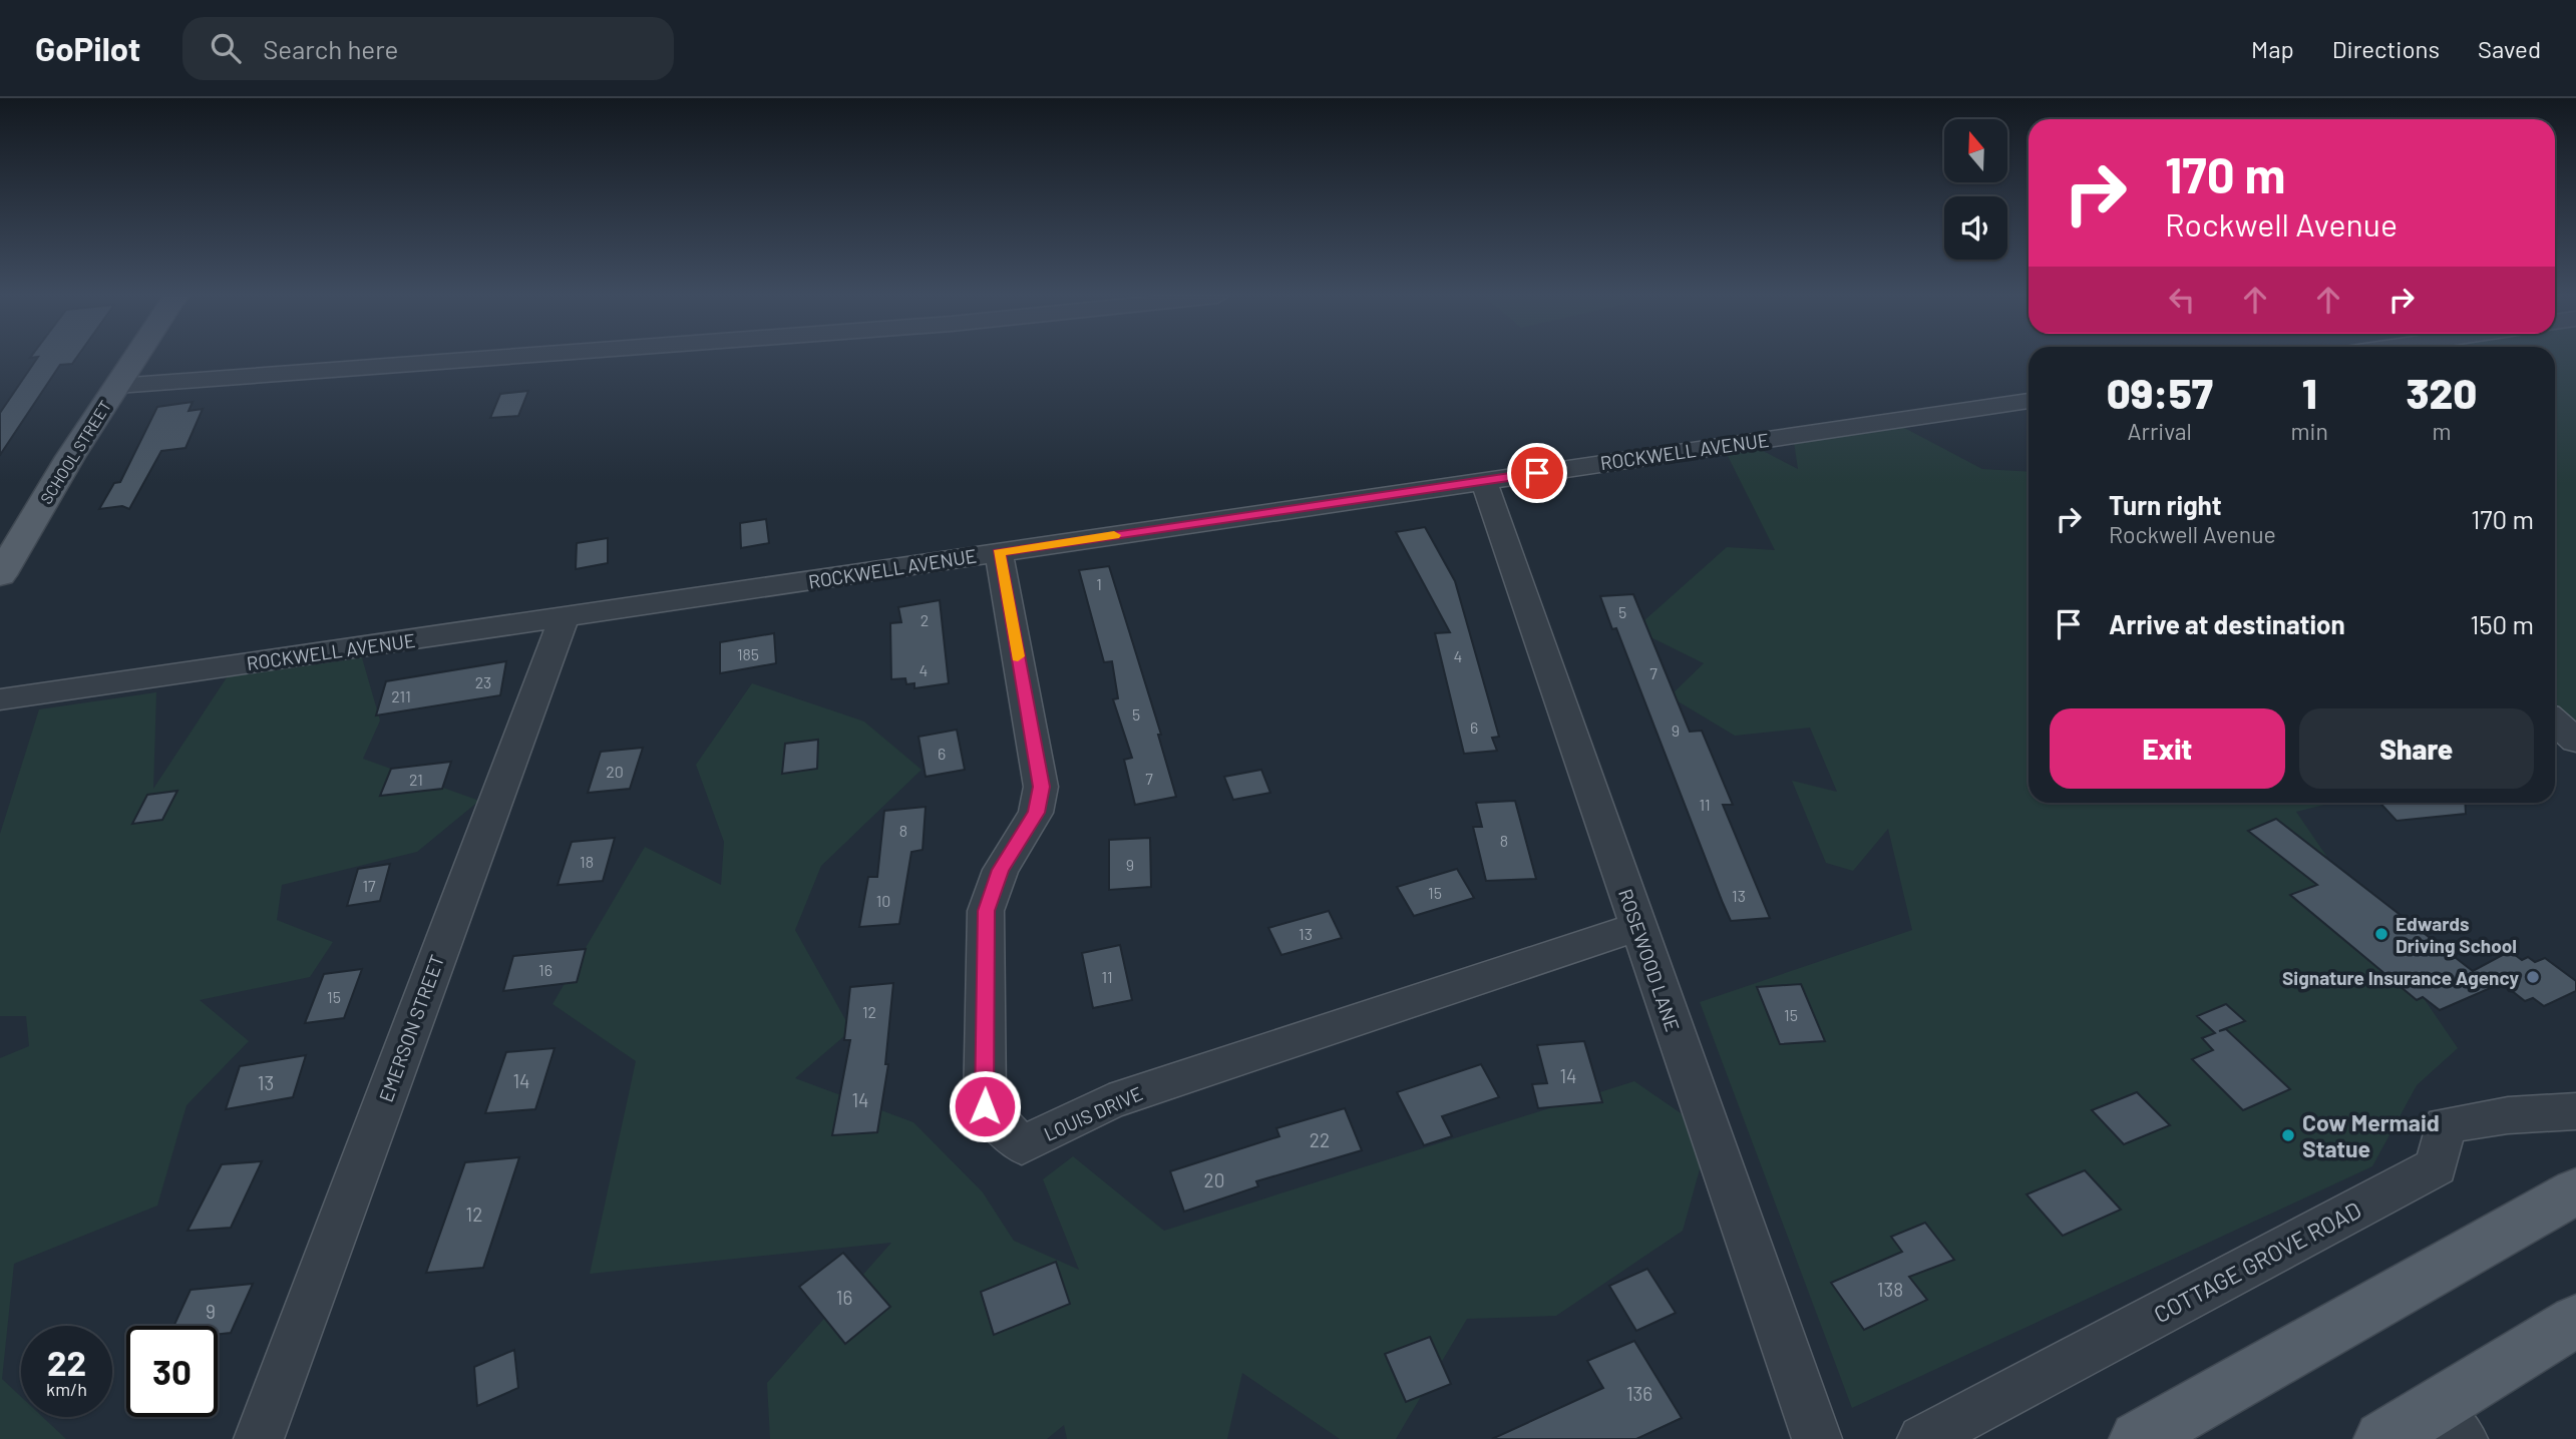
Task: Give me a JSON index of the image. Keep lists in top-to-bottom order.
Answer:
{
  "streets": {
    "main road": ["SCHOOL STREET"],
    "street": [
      "ROCKWELL AVENUE",
      "ROSEWOOD LANE",
      "EMERSON STREET",
      "LOUIS DRIVE",
      "COTTAGE GROVE ROAD"
    ]
  },
  "crossings": [
    ["ROCKWELL AVENUE", "ROSEWOOD LANE"],
    ["ROCKWELL AVENUE", "EMERSON STREET"],
    ["ROCKWELL AVENUE", "LOUIS DRIVE"],
    ["ROSEWOOD LANE", "LOUIS DRIVE"]
  ],
  "places": ["Edwards Driving School", "Signature Insurance Agency", "Cow Mermaid Statue"],
  "house_numbers": [
    "1",
    "5",
    "2",
    "185",
    "4",
    "4",
    "7",
    "23",
    "211",
    "5",
    "6",
    "9",
    "6",
    "20",
    "7",
    "21",
    "11",
    "8",
    "8",
    "18",
    "9",
    "17",
    "15",
    "13",
    "10",
    "13",
    "16",
    "11",
    "15",
    "12",
    "15",
    "14",
    "14",
    "13",
    "14",
    "22",
    "20",
    "12",
    "138",
    "16",
    "9",
    "136"
  ],
  "north": "top",
  "page": {
    "header": "GoPilot",
    "search": "Search here",
    "nav": ["Map", "Directions", "Saved"],
    "turn": ["170 m", "Rockwell Avenue"],
    "eta": [
      "09:57",
      "Arrival",
      "1",
      "min",
      "320",
      "m"
    ],
    "list": [
      {
        "name": "Turn right",
        "note": "Rockwell Avenue",
        "value": "170 m"
      },
      {
        "name": "Arrive at destination",
        "value": "150 m"
      }
    ],
    "buttons": ["Exit", "Share"],
    "speed": "22 km/h",
    "limit": "30"
  }
}
